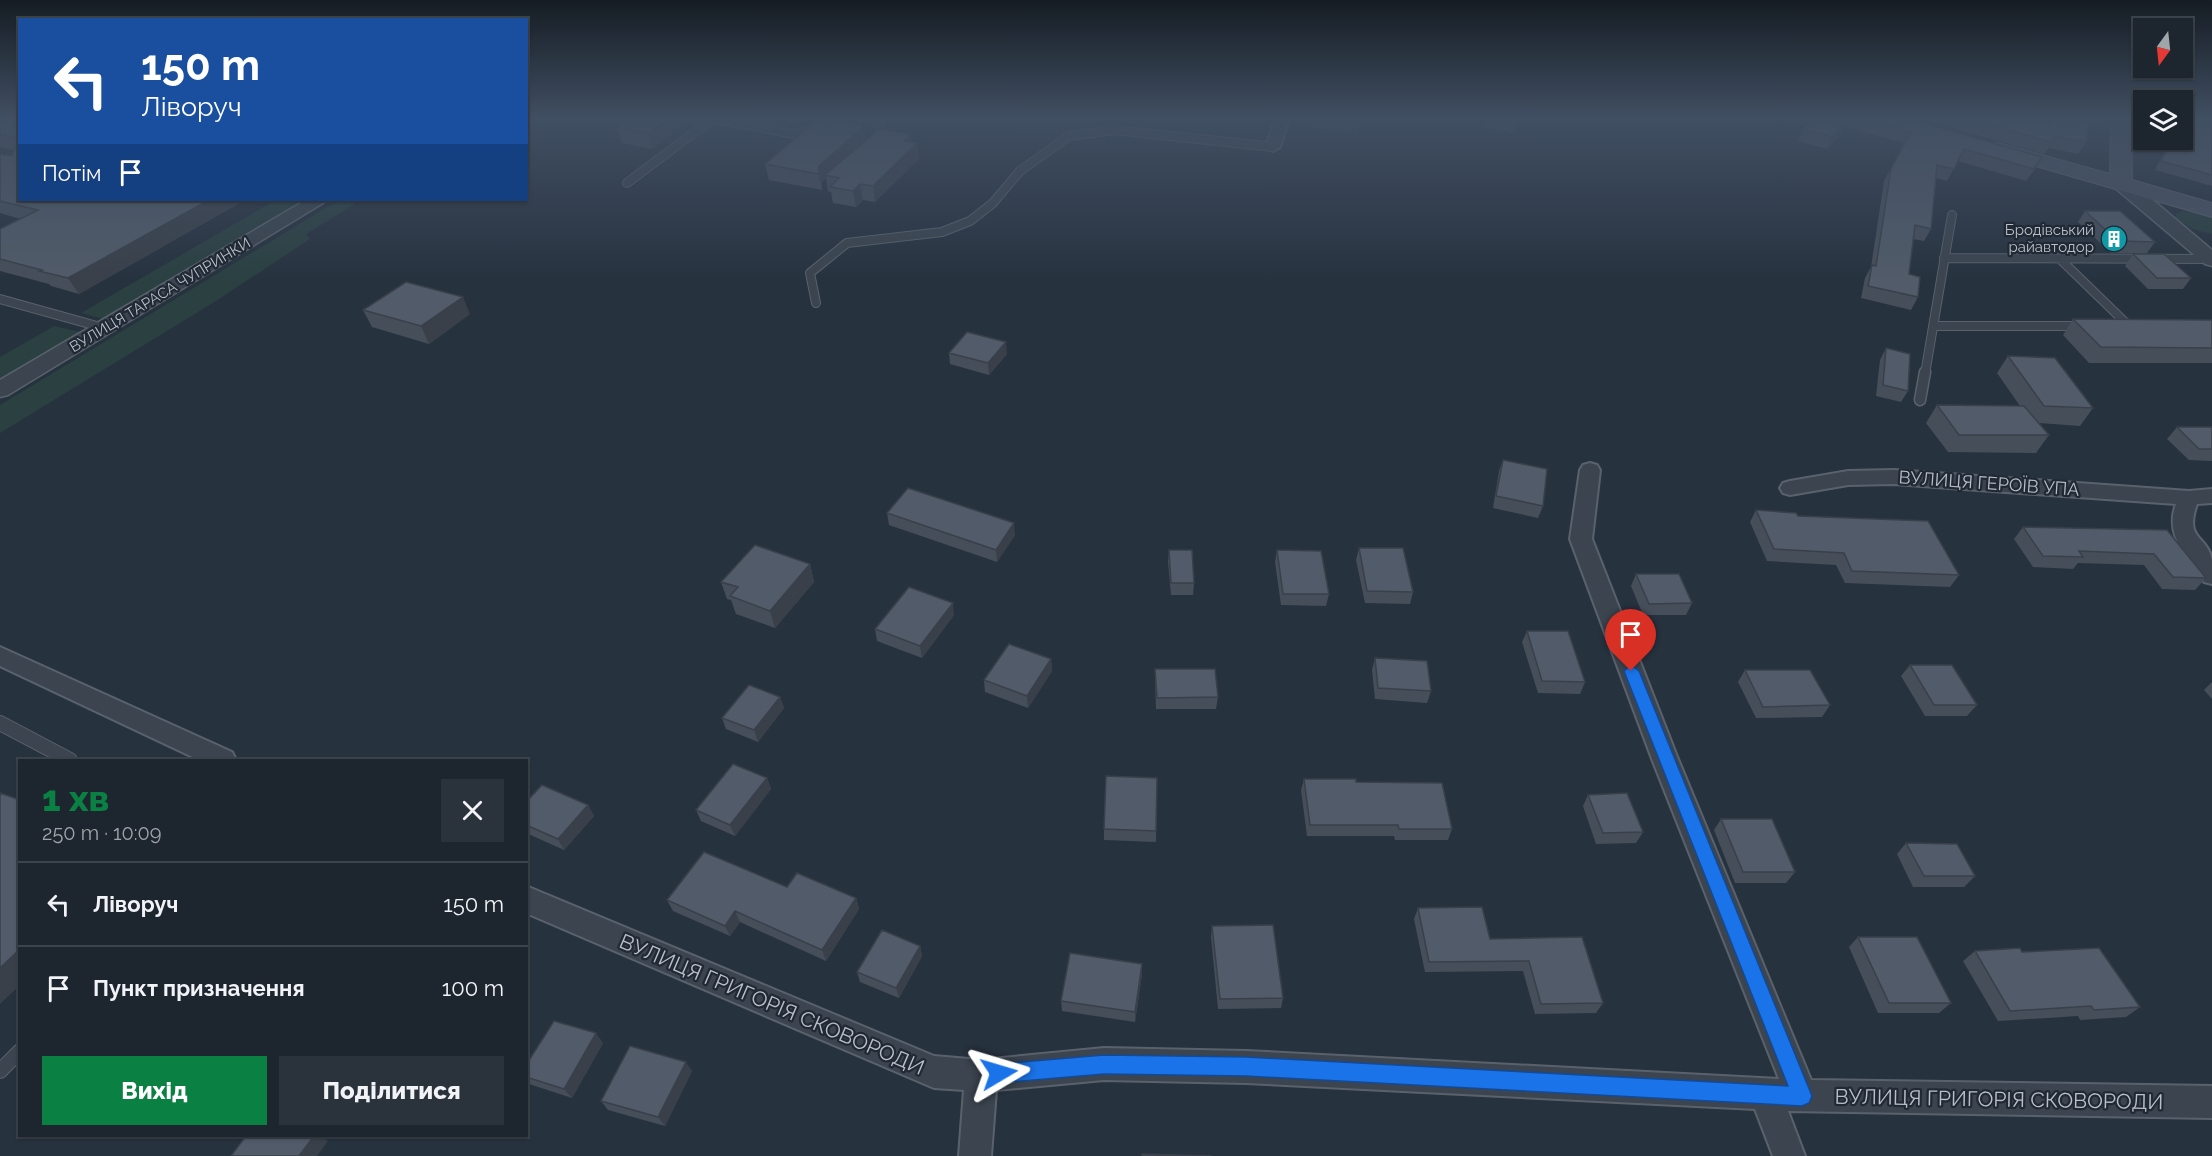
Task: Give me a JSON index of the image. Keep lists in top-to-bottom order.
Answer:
{
  "streets": {
    "street": ["ВУЛИЦЯ ТАРАСА ЧУПРИНКИ", "ВУЛИЦЯ ГЕРОЇВ УПА", "ВУЛИЦЯ ГРИГОРІЯ СКОВОРОДИ"]
  },
  "places": {
    "building": ["Бродівський райавтодор"]
  },
  "north": "bottom",
  "page": {
    "turn": ["150 m", "Ліворуч"],
    "then": "Потім",
    "heading": ["1 хв", "250 m · 10:09"],
    "list": [
      {
        "name": "Ліворуч",
        "value": "150 m"
      },
      {
        "name": "Пункт призначення",
        "value": "100 m"
      }
    ],
    "buttons": ["Вихід", "Поділитися"]
  }
}
